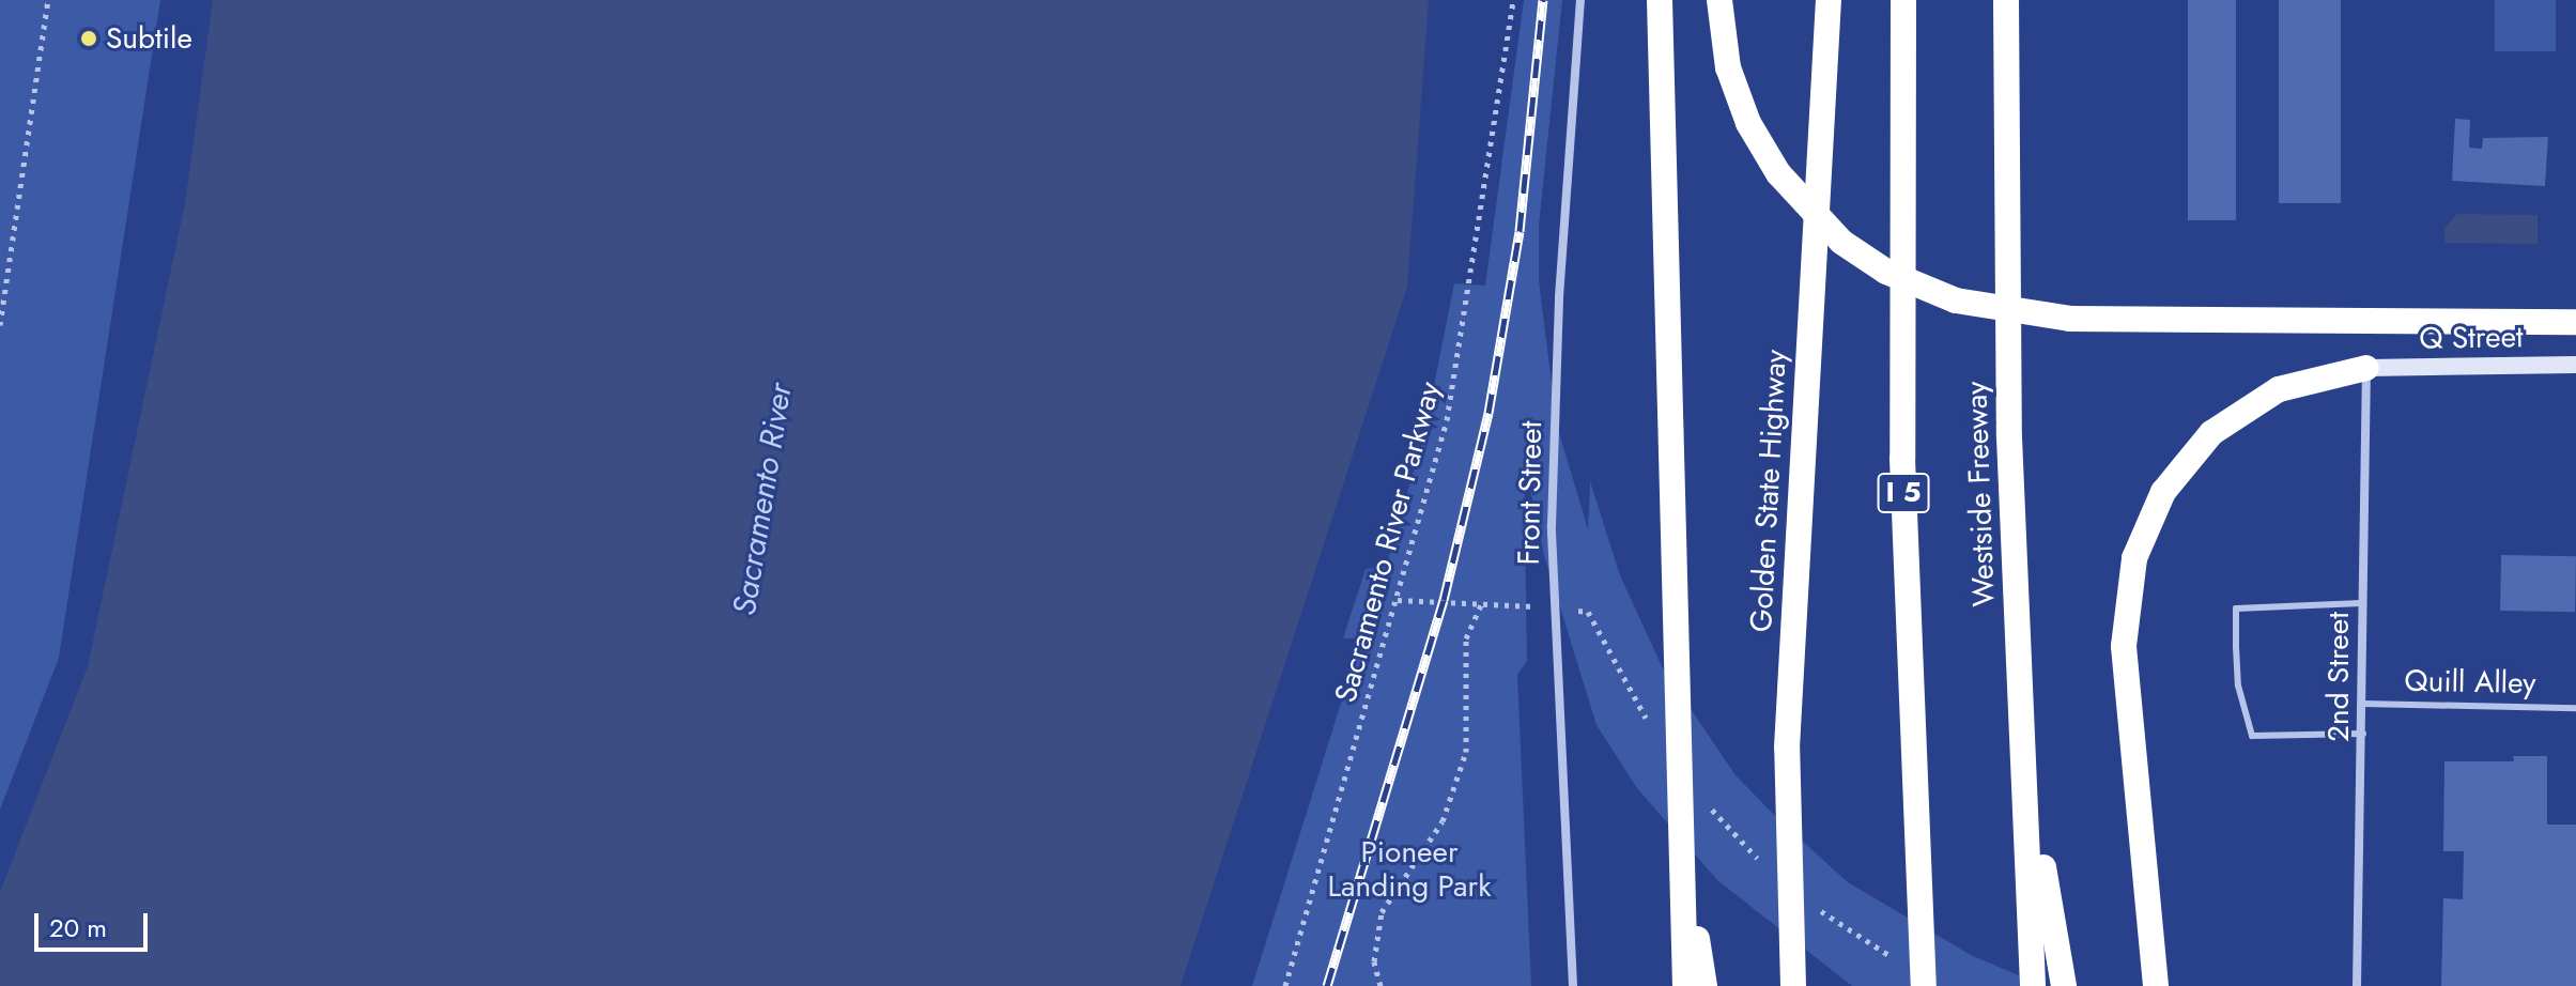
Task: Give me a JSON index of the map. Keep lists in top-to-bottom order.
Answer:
{
  "streets": {
    "highway": ["Golden State Highway", "I 5", "Westside Freeway"],
    "main road": ["Q Street"],
    "street": ["Front Street", "2nd Street"],
    "lane": ["Quill Alley"],
    "path": ["Sacramento River Parkway"]
  },
  "crossings": [
    ["Q Street", "2nd Street"],
    ["2nd Street", "Quill Alley"]
  ],
  "water": ["Sacramento River"],
  "parks": ["Pioneer Landing Park"],
  "places": ["Subtile"],
  "scale_bar": "20 m"
}
